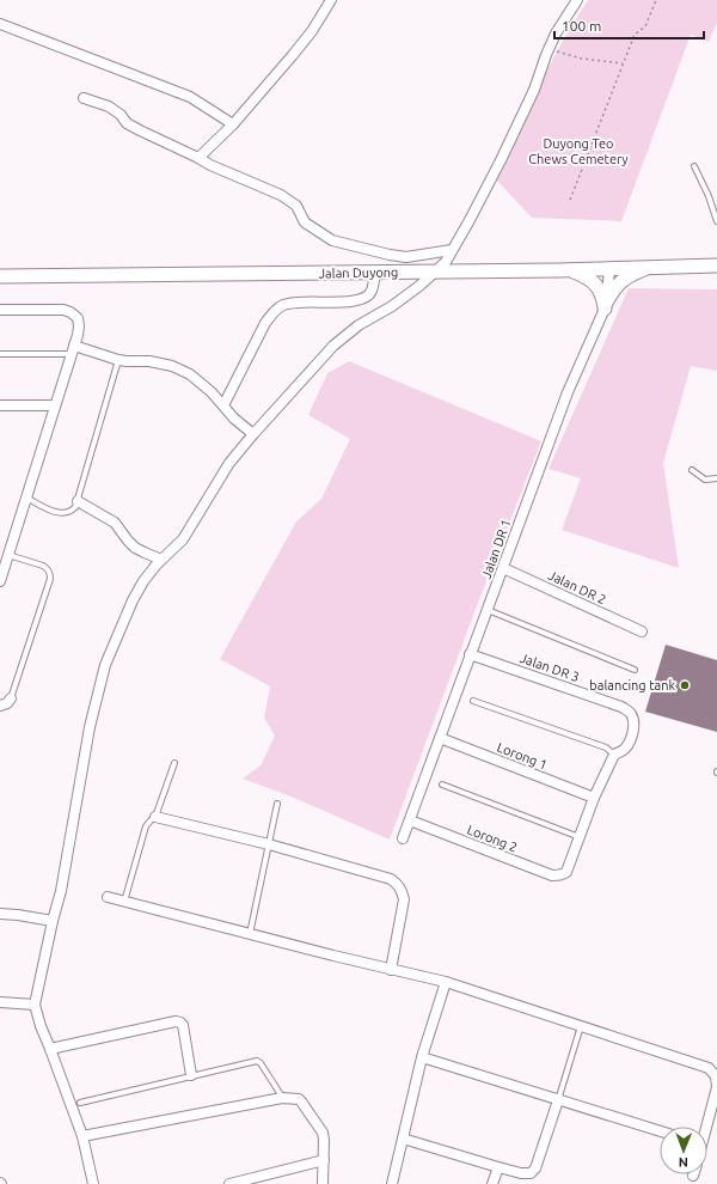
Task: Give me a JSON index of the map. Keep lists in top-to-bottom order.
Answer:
{
  "streets": {
    "main road": ["Jalan Duyong"],
    "street": [
      "Jalan DR 1",
      "Jalan DR 2",
      "Jalan DR 3",
      "Lorong 1",
      "Lorong 2"
    ]
  },
  "crossings": [
    ["Jalan Duyong", "Jalan DR 1"],
    ["Jalan DR 1", "Jalan DR 2"],
    ["Jalan DR 1", "Jalan DR 3"],
    ["Jalan DR 1", "Lorong 1"],
    ["Jalan DR 1", "Lorong 2"]
  ],
  "parks": ["Duyong Teo Chews Cemetery"],
  "places": ["balancing tank"],
  "scale_bar": "100 m",
  "north": "bottom"
}
